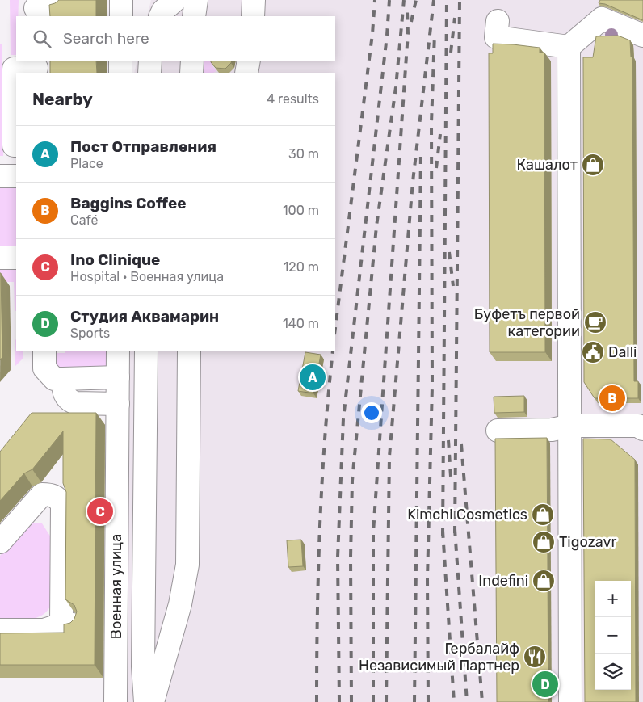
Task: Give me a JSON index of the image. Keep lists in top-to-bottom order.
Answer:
{
  "streets": {
    "street": ["Военная улица"]
  },
  "places": {
    "shop": [
      "Кашалот",
      "Kimchi Cosmetics",
      "Tigozavr",
      "Indefini"
    ],
    "cafe": ["Буфетъ первой категории"],
    "public building": ["Dalli"],
    "restaurant": ["Гербалайф Независимый Партнер"]
  },
  "page": {
    "search": "Search here",
    "heading": ["Nearby", "4 results"],
    "list": [
      {
        "mark": "A",
        "name": "Пост Отправления",
        "note": "Place",
        "value": "30 m"
      },
      {
        "mark": "B",
        "name": "Baggins Coffee",
        "note": "Café",
        "value": "100 m"
      },
      {
        "mark": "C",
        "name": "Ino Clinique",
        "note": "Hospital · Военная улица",
        "value": "120 m"
      },
      {
        "mark": "D",
        "name": "Студия Аквамарин",
        "note": "Sports",
        "value": "140 m"
      }
    ],
    "pins": [
      "A",
      "B",
      "C",
      "D"
    ],
    "map_buttons": ["+", "−"]
  }
}
